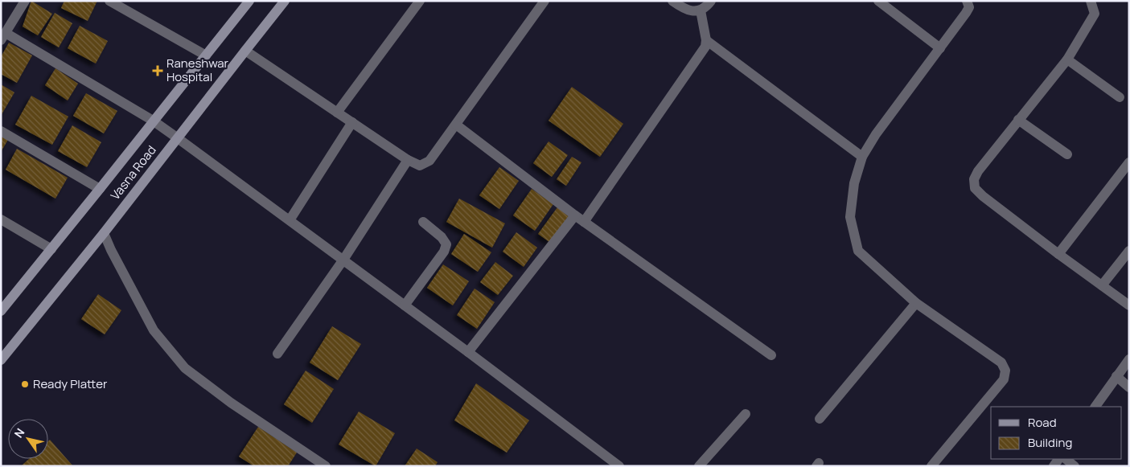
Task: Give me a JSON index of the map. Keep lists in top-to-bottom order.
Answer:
{
  "streets": {
    "main road": ["Vasna Road"]
  },
  "places": {
    "health": ["Raneshwar Hospital"],
    "other": ["Ready Platter"]
  },
  "legend": ["Road", "Building"],
  "north": "top left"
}
